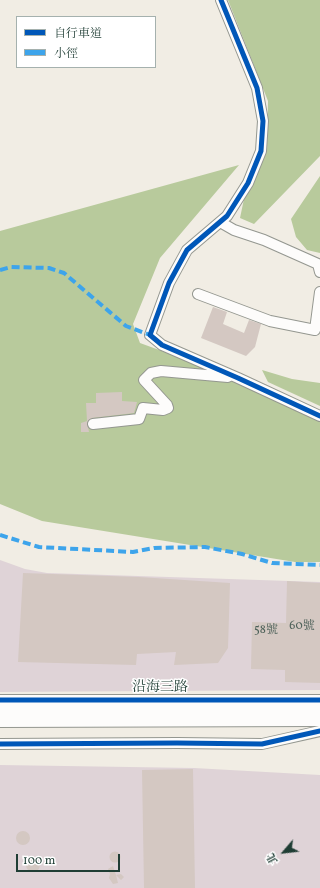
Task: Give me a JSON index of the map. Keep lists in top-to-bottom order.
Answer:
{
  "streets": {
    "main road": ["沿海三路"]
  },
  "house_numbers": ["60號", "58號"],
  "legend": ["自行車道", "小徑"],
  "scale_bar": "100 m",
  "north": "bottom left"
}
